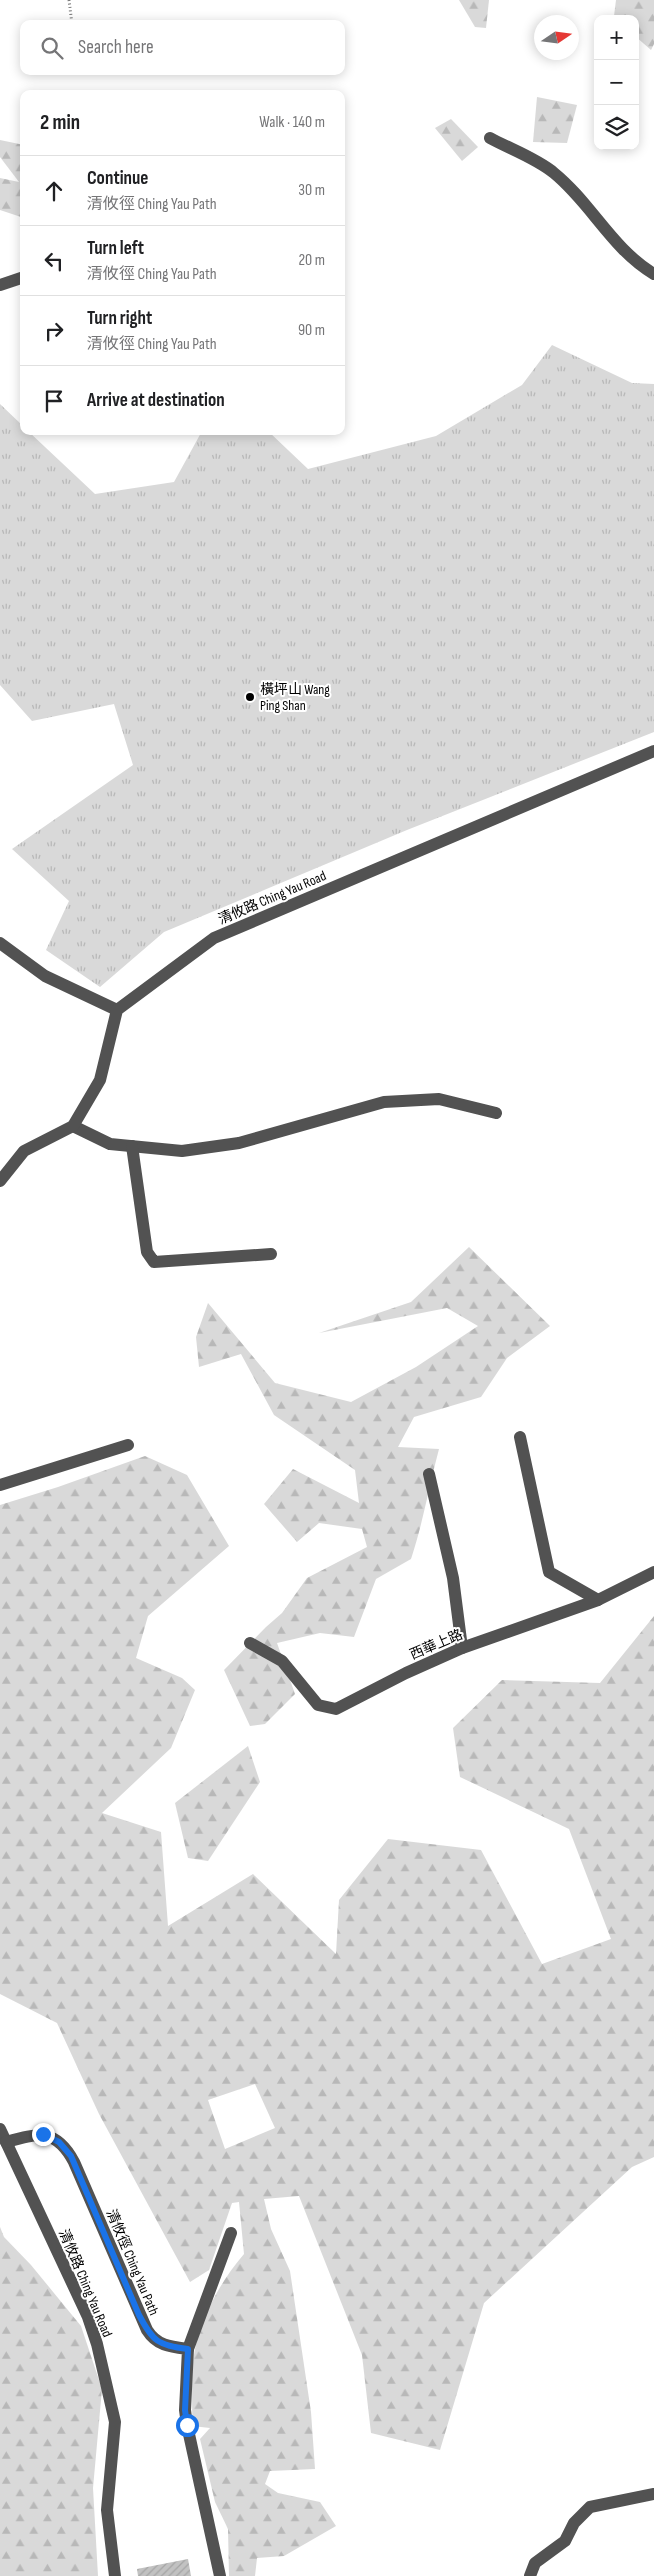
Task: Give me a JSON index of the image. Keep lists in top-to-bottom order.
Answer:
{
  "streets": {
    "street": ["清攸路 Ching Yau Road", "西華上路", "清攸徑 Ching Yau Path"]
  },
  "crossings": [
    ["清攸路 Ching Yau Road", "清攸徑 Ching Yau Path"]
  ],
  "places": ["橫坪山 Wang Ping Shan"],
  "north": "right",
  "page": {
    "map_buttons": ["+", "−"],
    "search": "Search here",
    "heading": ["2 min", "Walk · 140 m"],
    "list": [
      ["Continue", "清攸徑 Ching Yau Path", "30 m"],
      ["Turn left", "清攸徑 Ching Yau Path", "20 m"],
      ["Turn right", "清攸徑 Ching Yau Path", "90 m"],
      "Arrive at destination"
    ]
  }
}
